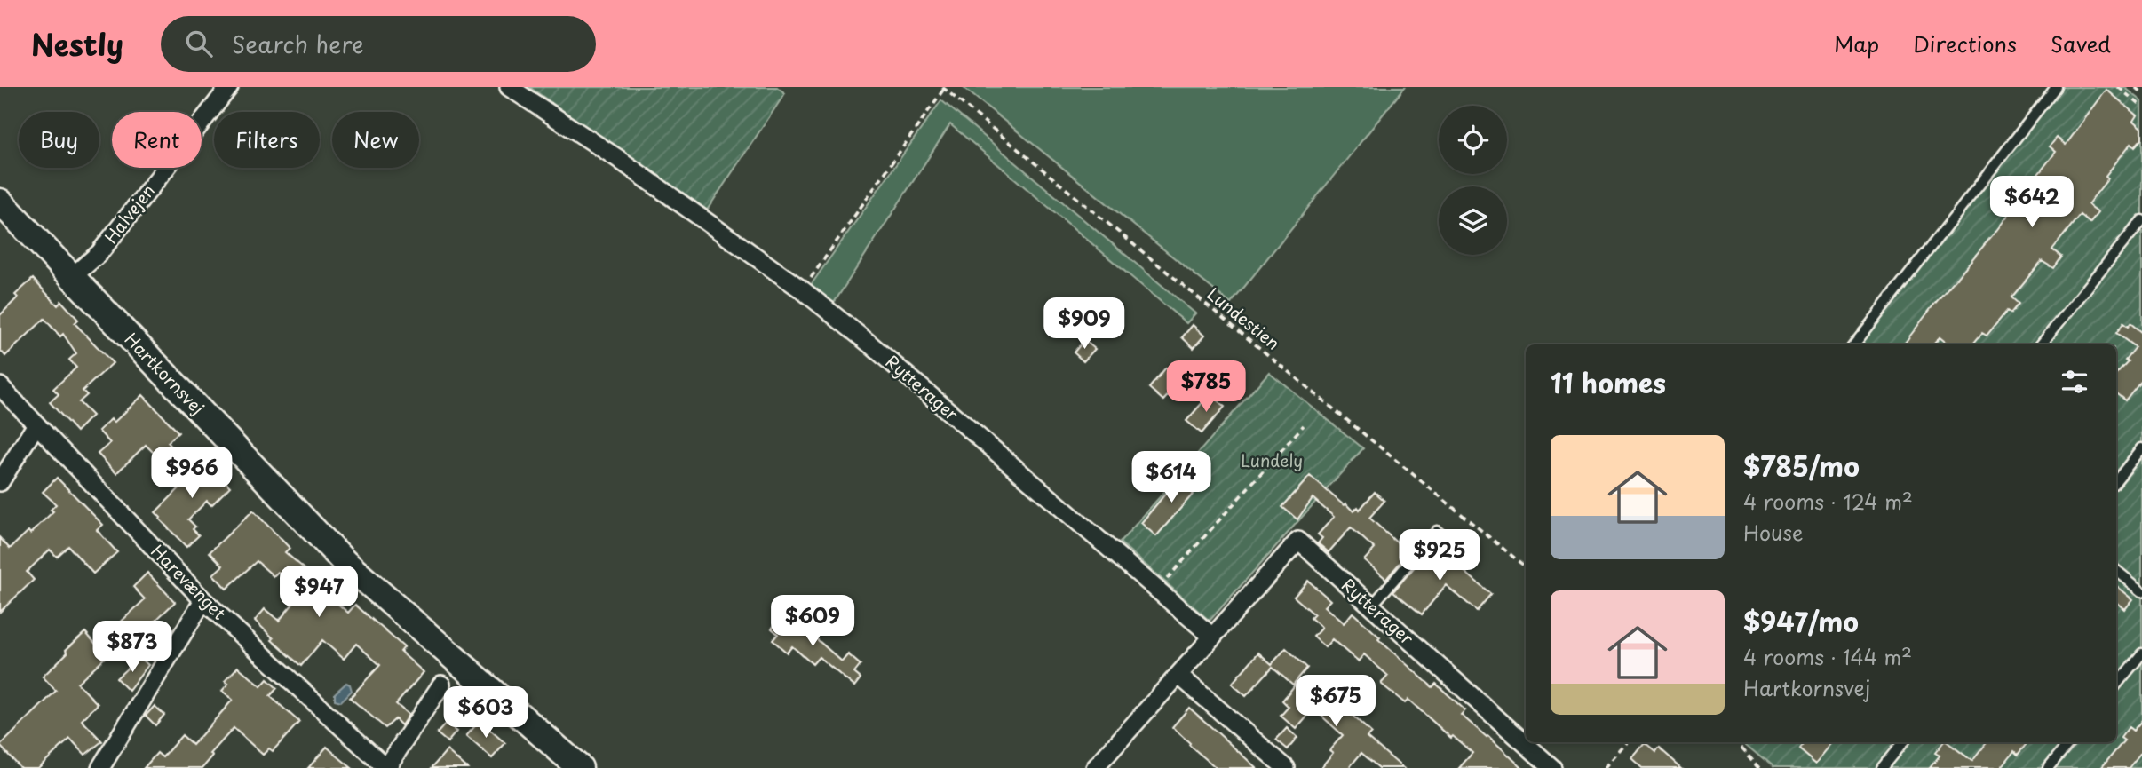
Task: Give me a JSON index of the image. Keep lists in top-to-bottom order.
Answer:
{
  "streets": {
    "street": [
      "Halvejen",
      "Hartkornsvej",
      "Rytterager",
      "Harevænget"
    ],
    "path": ["Lundestien"]
  },
  "crossings": [
    ["Halvejen", "Hartkornsvej"]
  ],
  "parks": ["Lundely"],
  "page": {
    "header": "Nestly",
    "search": "Search here",
    "nav": ["Map", "Directions", "Saved"],
    "chip": [
      "Buy",
      "Rent",
      "Filters",
      "New"
    ],
    "price": [
      "$642",
      "$909",
      "$785",
      "$966",
      "$614",
      "$925",
      "$947",
      "$609",
      "$873",
      "$675",
      "$603"
    ],
    "heading": "11 homes",
    "list": [
      {
        "name": "$785/mo",
        "note": "4 rooms · 124 m² · House"
      },
      {
        "name": "$947/mo",
        "note": "4 rooms · 144 m² · Hartkornsvej"
      }
    ]
  }
}
